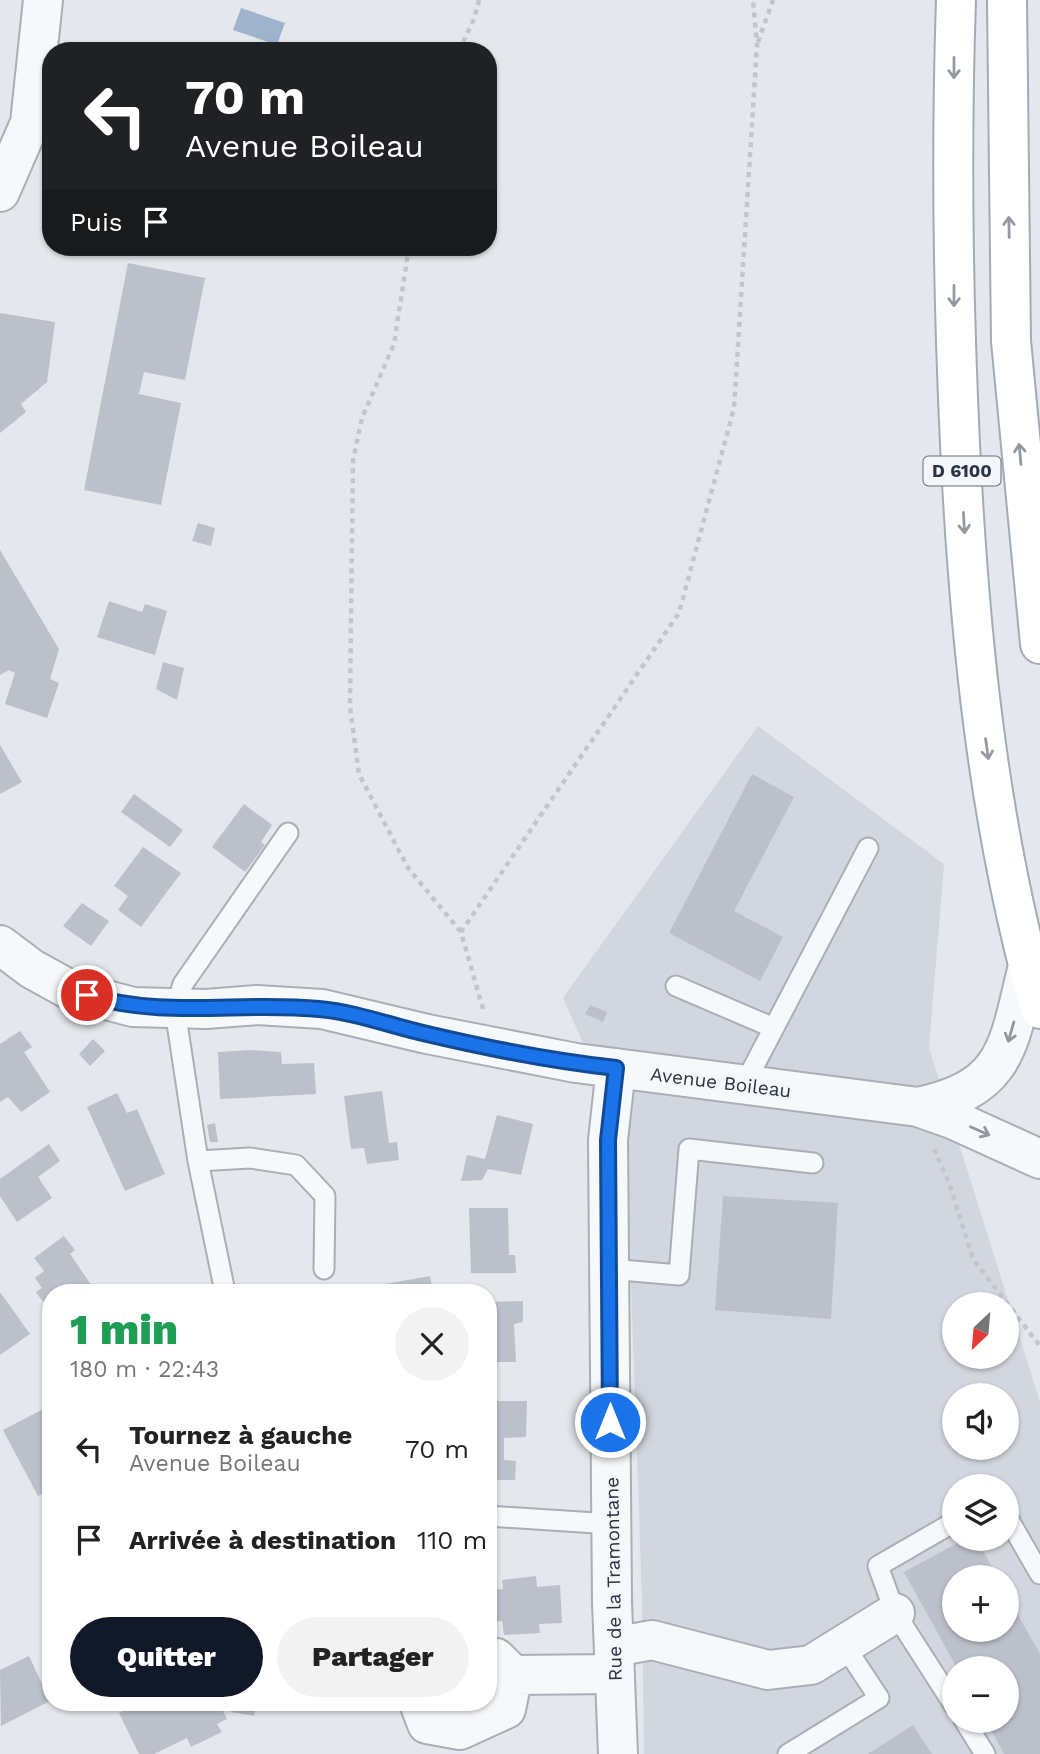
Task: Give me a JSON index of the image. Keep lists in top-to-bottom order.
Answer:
{
  "streets": {
    "main road": ["D 6100"],
    "street": ["Avenue Boileau", "Rue de la Tramontane"]
  },
  "crossings": [
    ["D 6100", "Avenue Boileau"],
    ["Avenue Boileau", "Rue de la Tramontane"]
  ],
  "north": "bottom left",
  "page": {
    "turn": ["70 m", "Avenue Boileau"],
    "then": "Puis",
    "heading": ["1 min", "180 m · 22:43"],
    "map_buttons": ["+", "−"],
    "list": [
      {
        "name": "Tournez à gauche",
        "note": "Avenue Boileau",
        "value": "70 m"
      },
      {
        "name": "Arrivée à destination",
        "value": "110 m"
      }
    ],
    "buttons": ["Quitter", "Partager"]
  }
}
